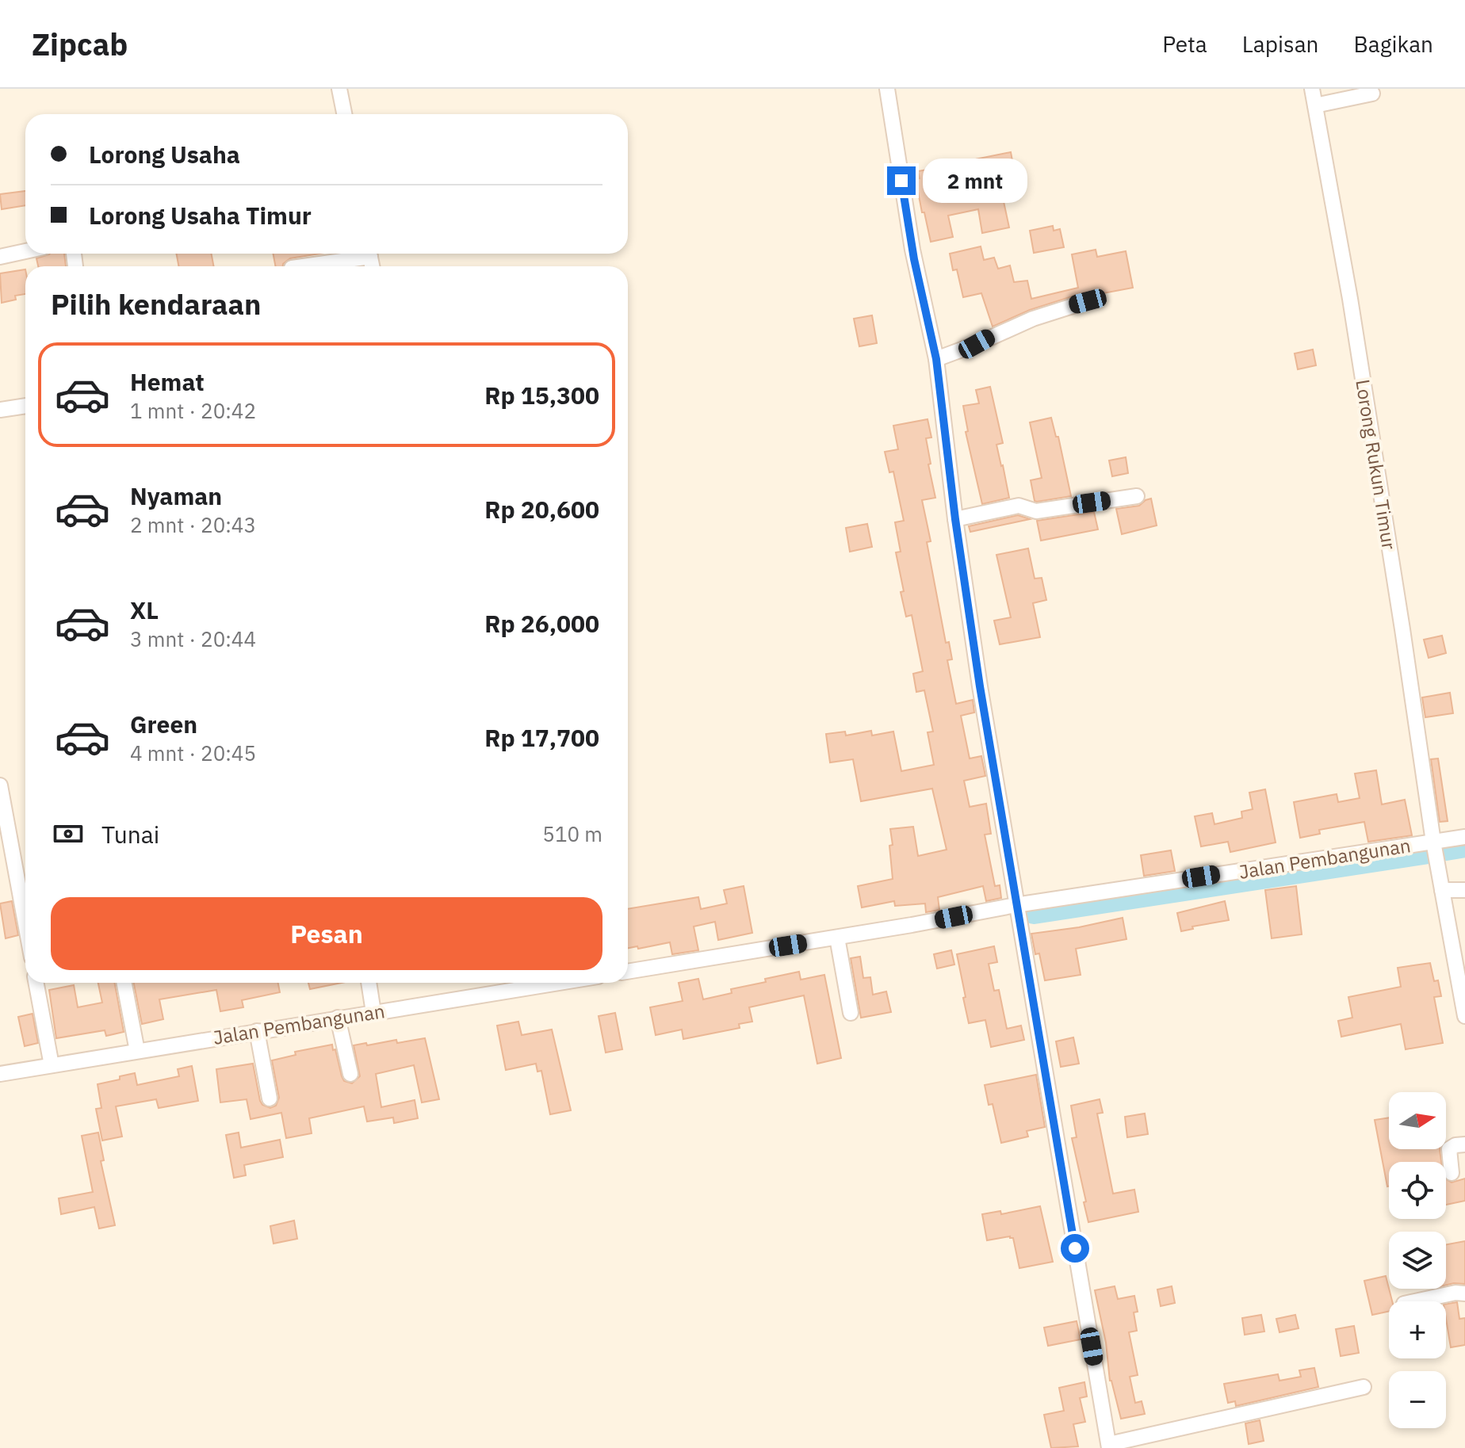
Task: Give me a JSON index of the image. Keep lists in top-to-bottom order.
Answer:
{
  "streets": {
    "street": ["Lorong Rukun Timur", "Jalan Pembangunan"]
  },
  "crossings": [
    ["Lorong Rukun Timur", "Jalan Pembangunan"]
  ],
  "north": "right",
  "page": {
    "header": "Zipcab",
    "nav": ["Peta", "Lapisan", "Bagikan"],
    "banner": ["Lorong Usaha", "Lorong Usaha Timur"],
    "bubble": "2 mnt",
    "heading": "Pilih kendaraan",
    "list": [
      {
        "name": "Hemat",
        "note": "1 mnt · 20:42",
        "value": "Rp 15,300"
      },
      {
        "name": "Nyaman",
        "note": "2 mnt · 20:43",
        "value": "Rp 20,600"
      },
      {
        "name": "XL",
        "note": "3 mnt · 20:44",
        "value": "Rp 26,000"
      },
      {
        "name": "Green",
        "note": "4 mnt · 20:45",
        "value": "Rp 17,700"
      }
    ],
    "pay": ["Tunai", "510 m"],
    "buttons": "Pesan",
    "map_buttons": ["+", "−"]
  }
}
